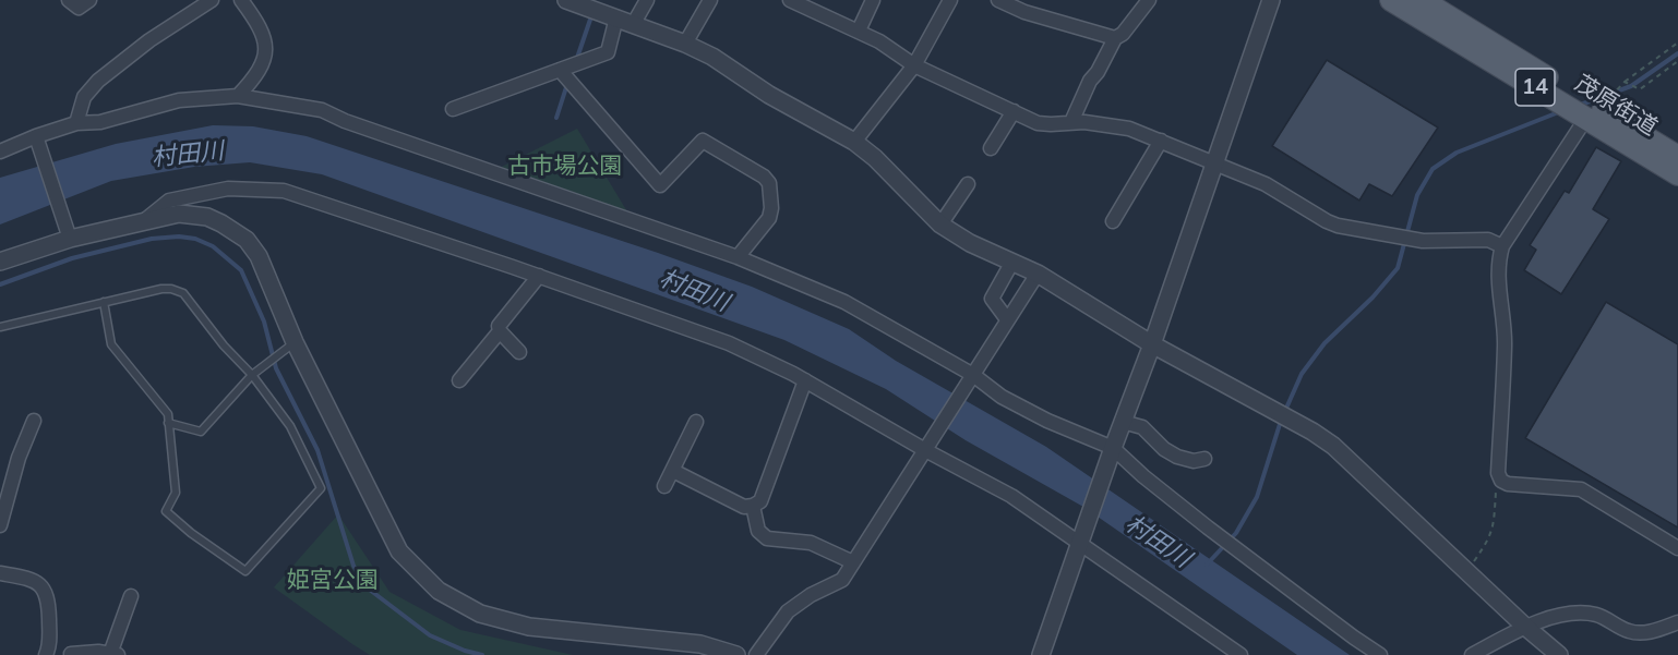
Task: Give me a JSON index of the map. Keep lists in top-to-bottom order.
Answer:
{
  "streets": {
    "main road": ["14", "茂原街道"]
  },
  "water": ["村田川"],
  "parks": ["古市場公園", "姫宮公園"]
}
